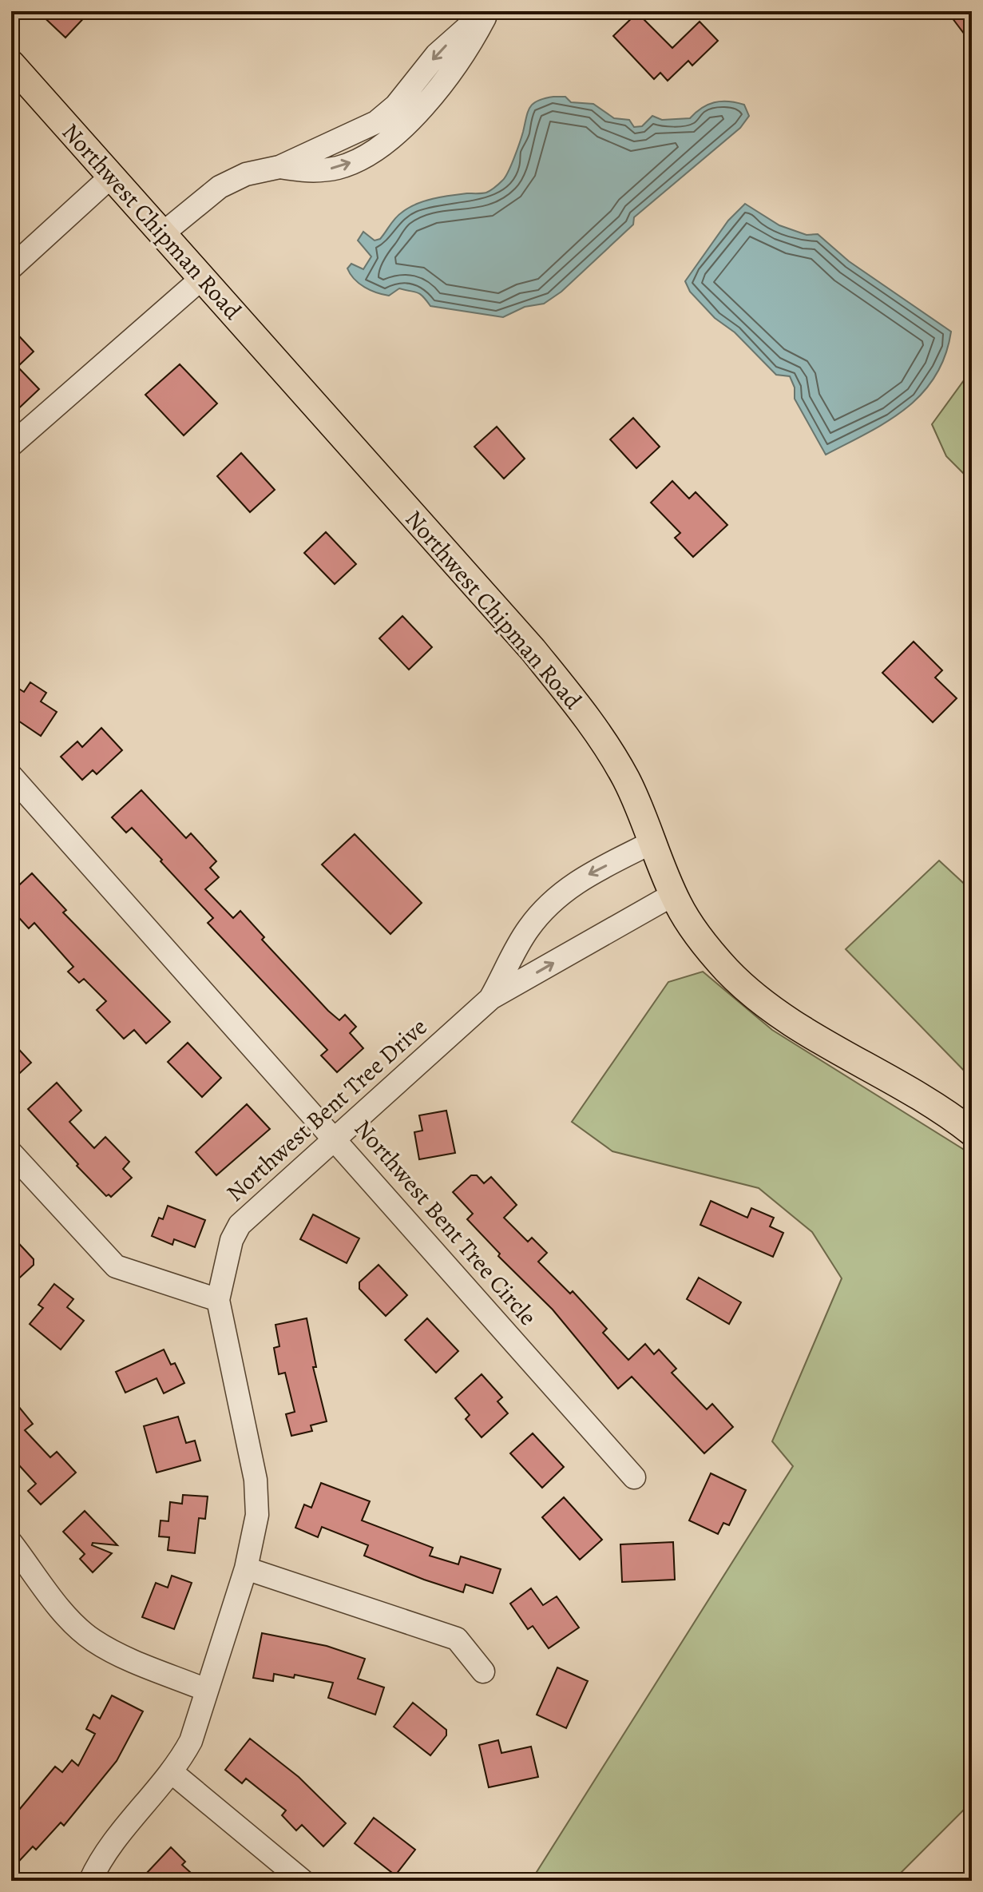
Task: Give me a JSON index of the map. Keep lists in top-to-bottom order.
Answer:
{
  "streets": {
    "main road": ["Northwest Chipman Road"],
    "street": ["Northwest Bent Tree Drive", "Northwest Bent Tree Circle"]
  },
  "crossings": [
    ["Northwest Chipman Road", "Northwest Bent Tree Drive"],
    ["Northwest Bent Tree Drive", "Northwest Bent Tree Circle"]
  ]
}
